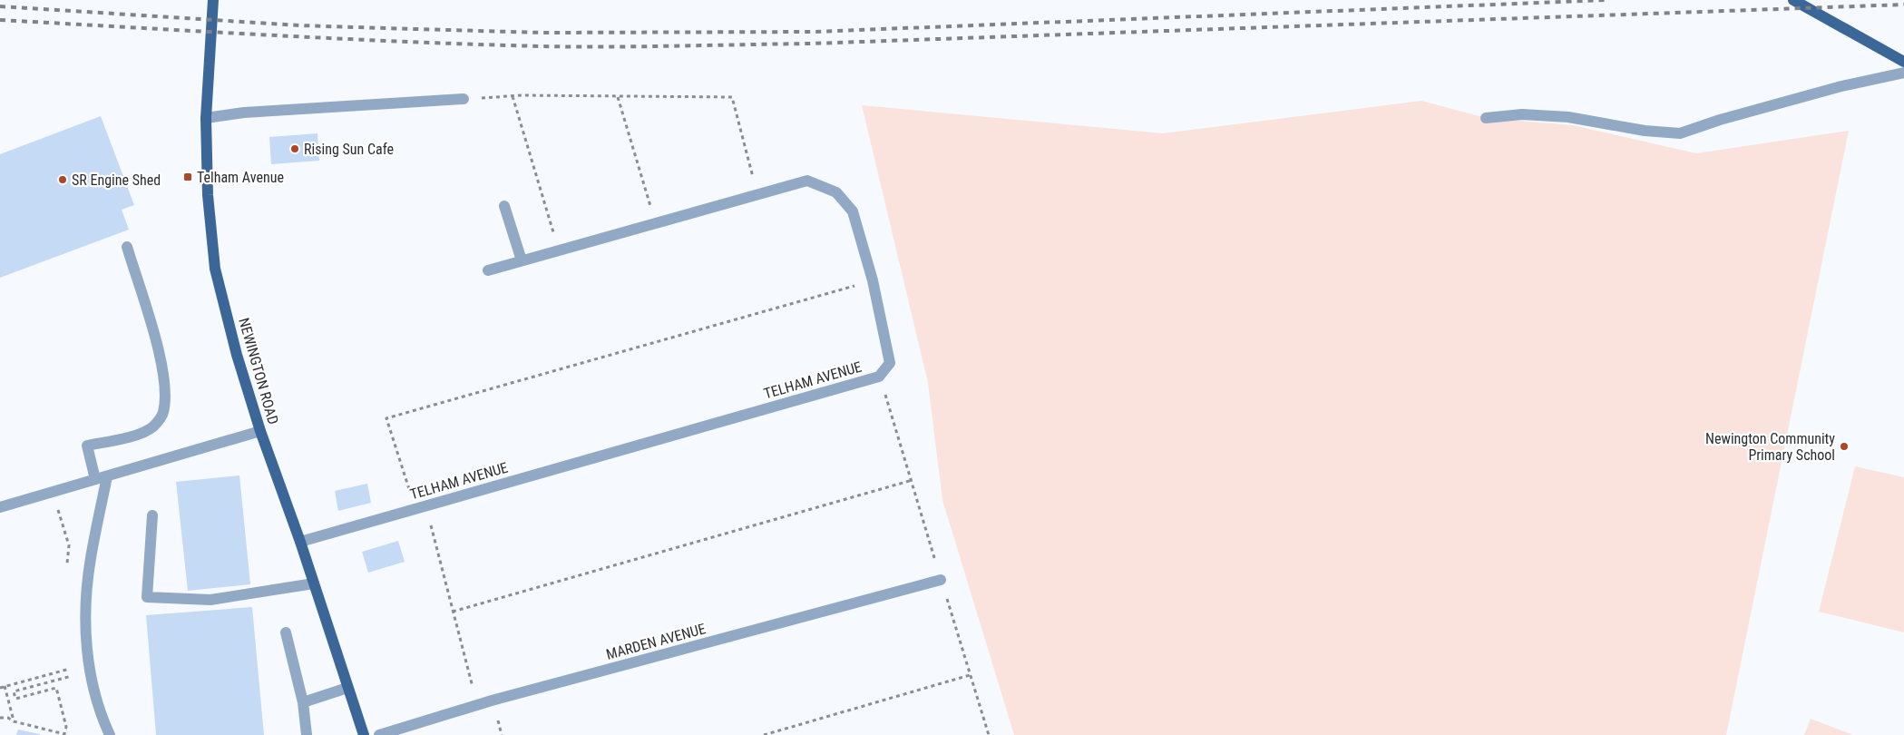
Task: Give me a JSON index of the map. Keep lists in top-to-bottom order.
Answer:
{
  "streets": {
    "main road": ["NEWINGTON ROAD"],
    "street": ["TELHAM AVENUE", "MARDEN AVENUE"]
  },
  "crossings": [
    ["NEWINGTON ROAD", "TELHAM AVENUE"]
  ],
  "places": {
    "other": ["Rising Sun Cafe", "SR Engine Shed", "Newington Community Primary School"],
    "transit": ["Telham Avenue"]
  }
}
